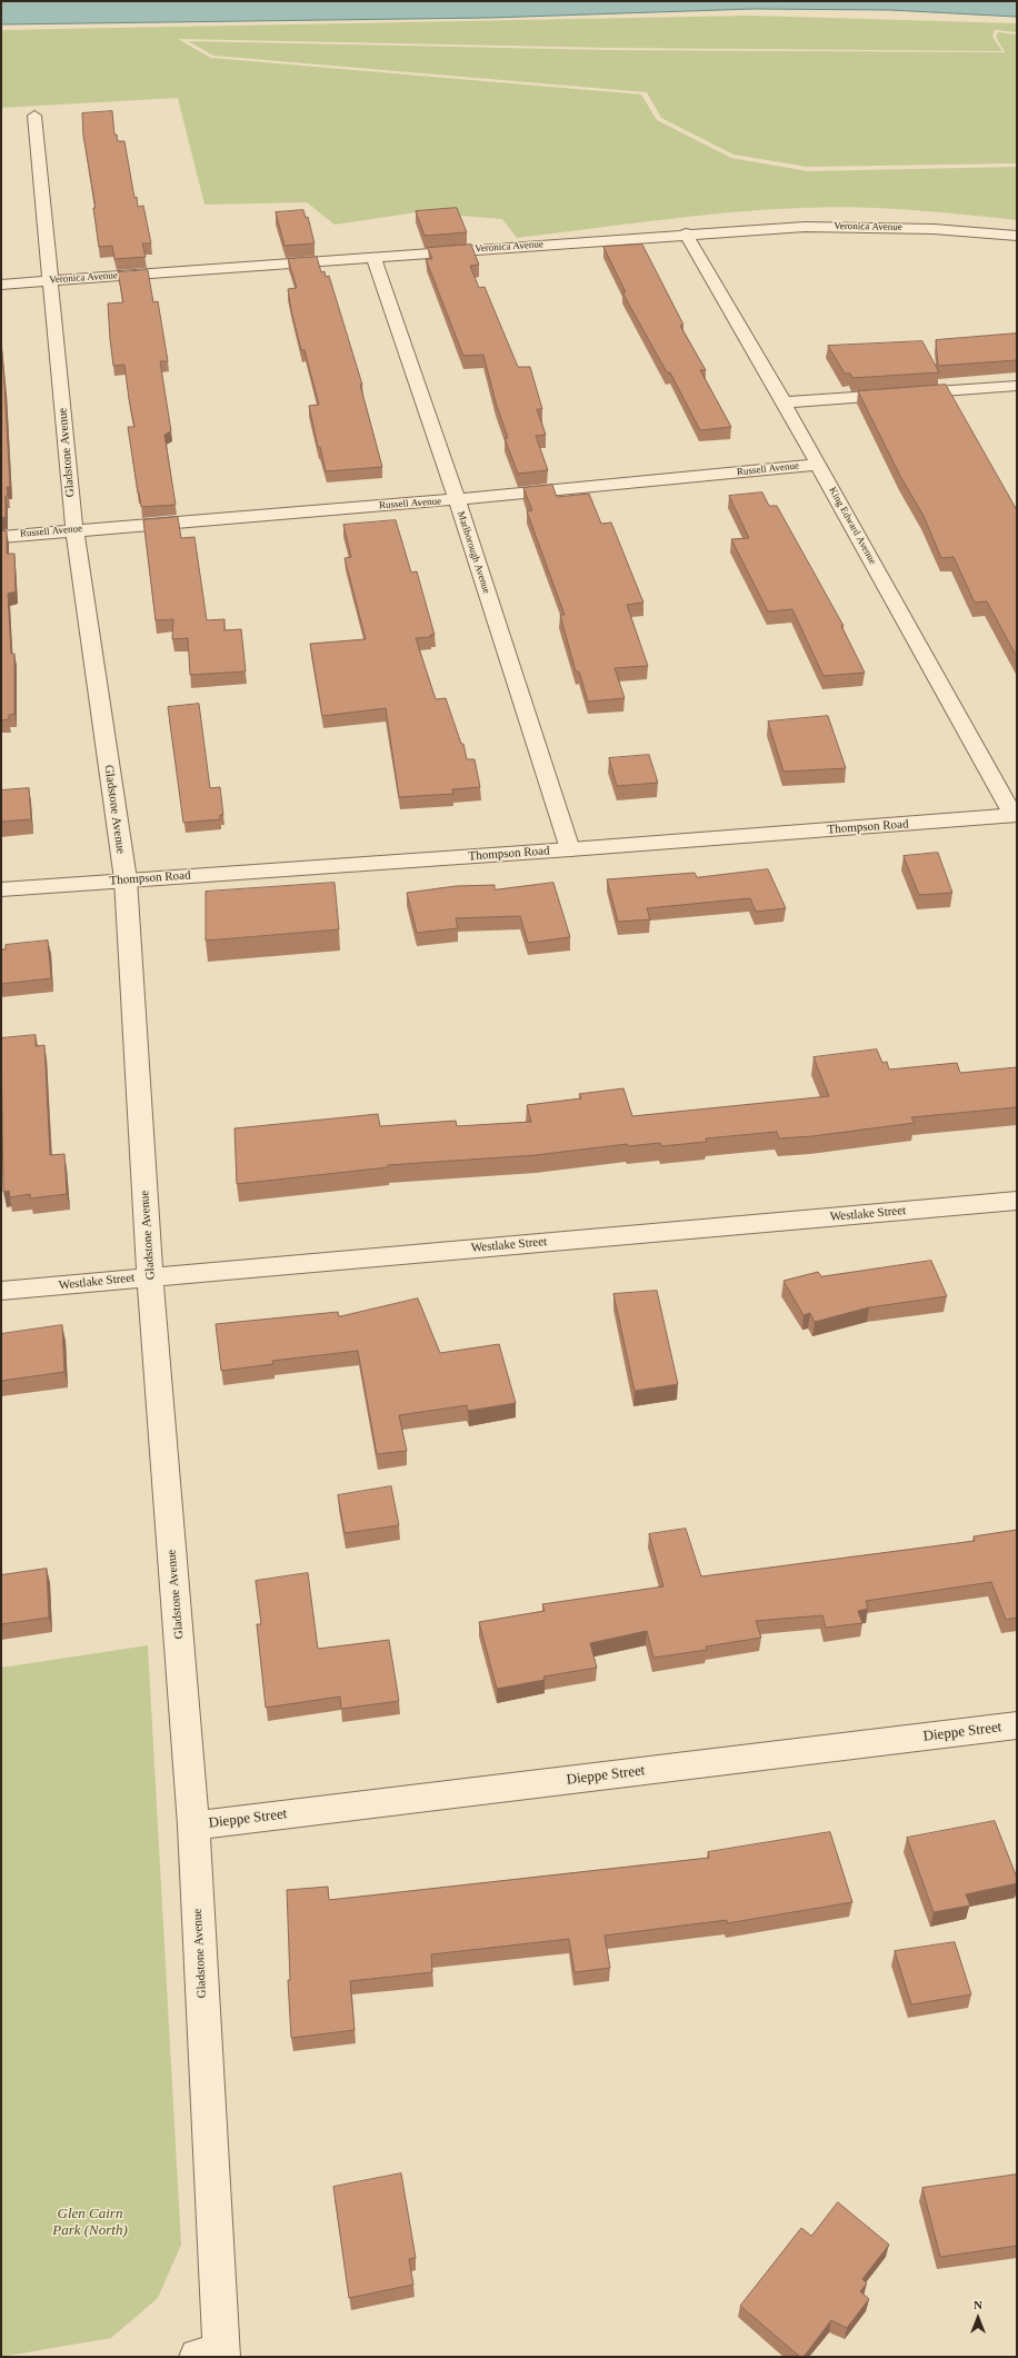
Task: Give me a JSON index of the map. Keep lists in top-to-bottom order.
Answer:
{
  "streets": {
    "street": [
      "Veronica Avenue",
      "Gladstone Avenue",
      "Russell Avenue",
      "King Edward Avenue",
      "Marlborough Avenue",
      "Thompson Road",
      "Westlake Street",
      "Dieppe Street"
    ]
  },
  "crossings": [
    ["Veronica Avenue", "Gladstone Avenue"],
    ["Veronica Avenue", "King Edward Avenue"],
    ["Veronica Avenue", "Marlborough Avenue"],
    ["Gladstone Avenue", "Russell Avenue"],
    ["Gladstone Avenue", "Thompson Road"],
    ["Gladstone Avenue", "Westlake Street"],
    ["Gladstone Avenue", "Dieppe Street"],
    ["Russell Avenue", "King Edward Avenue"],
    ["Russell Avenue", "Marlborough Avenue"],
    ["King Edward Avenue", "Thompson Road"],
    ["Marlborough Avenue", "Thompson Road"]
  ],
  "parks": ["Glen Cairn Park (North)"],
  "north": "top"
}
